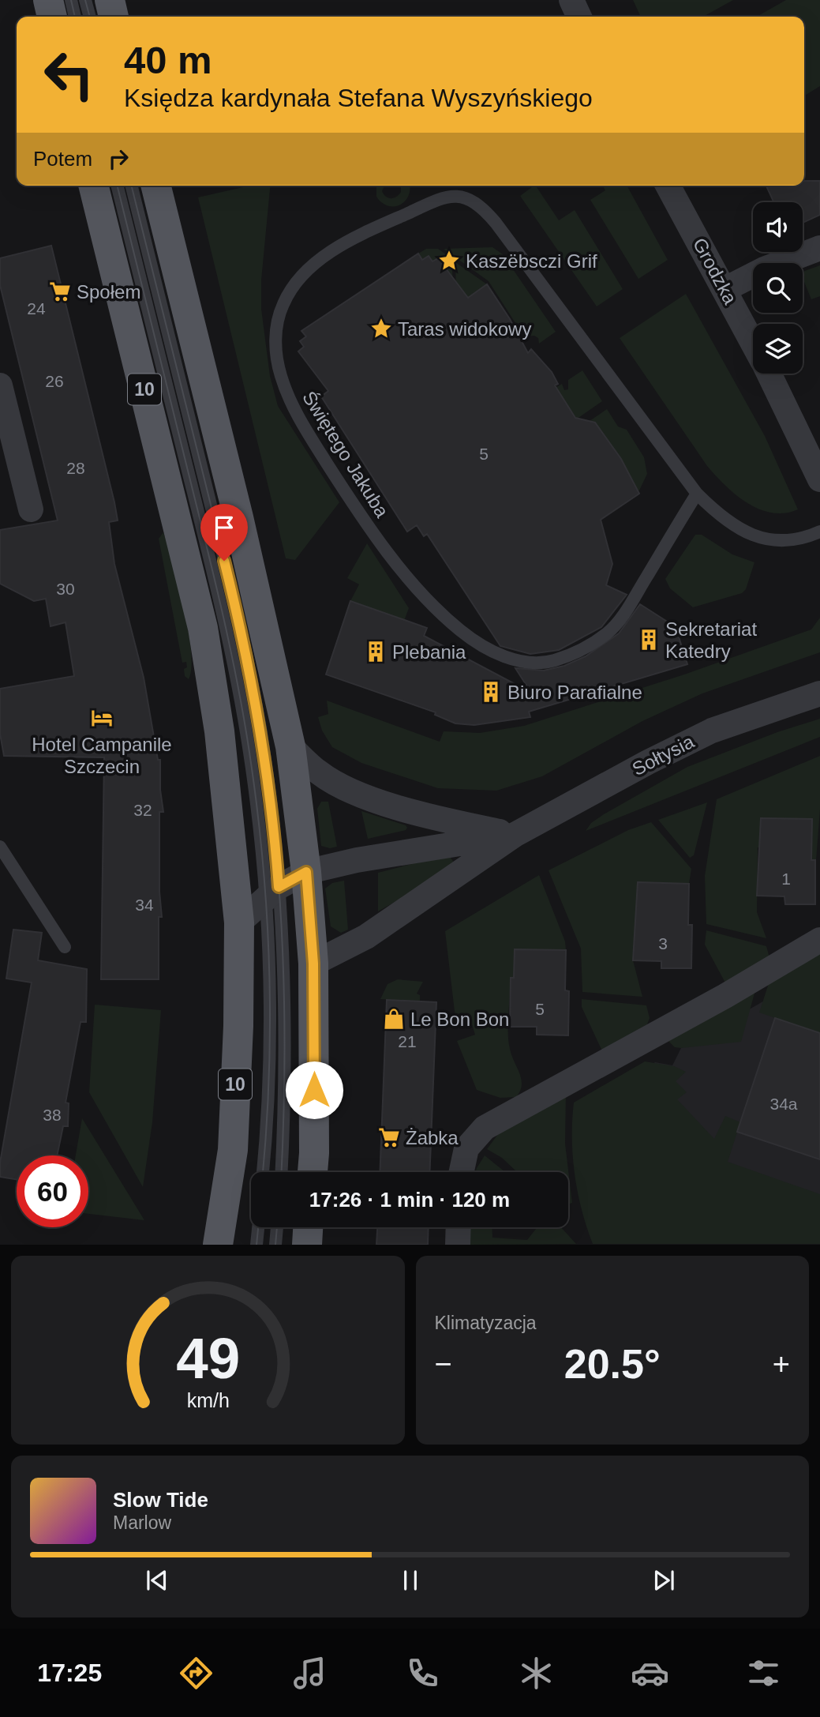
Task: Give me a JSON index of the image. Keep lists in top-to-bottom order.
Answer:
{
  "streets": {
    "main road": ["10"],
    "street": ["Grodzka", "Sołtysia"],
    "lane": ["Świętego Jakuba"]
  },
  "crossings": [
    ["10", "Sołtysia"]
  ],
  "places": {
    "place": ["Kaszëbsczi Grif", "Taras widokowy"],
    "supermarket": ["Społem", "Żabka"],
    "building": ["Sekretariat Katedry", "Plebania", "Biuro Parafialne"],
    "hotel": ["Hotel Campanile Szczecin"],
    "shop": ["Le Bon Bon"]
  },
  "house_numbers": [
    "24",
    "26",
    "5",
    "28",
    "30",
    "32",
    "1",
    "34",
    "3",
    "5",
    "21",
    "34a",
    "38"
  ],
  "page": {
    "turn": ["40 m", "Księdza kardynała Stefana Wyszyńskiego"],
    "then": "Potem",
    "limit": "60",
    "trip": "17:26 · 1 min · 120 m",
    "tile": "Klimatyzacja",
    "heat": ["−", "20.5°", "+"],
    "song": ["Slow Tide", "Marlow"],
    "tabs": "17:25",
    "gauge": ["49", "km/h"]
  }
}
